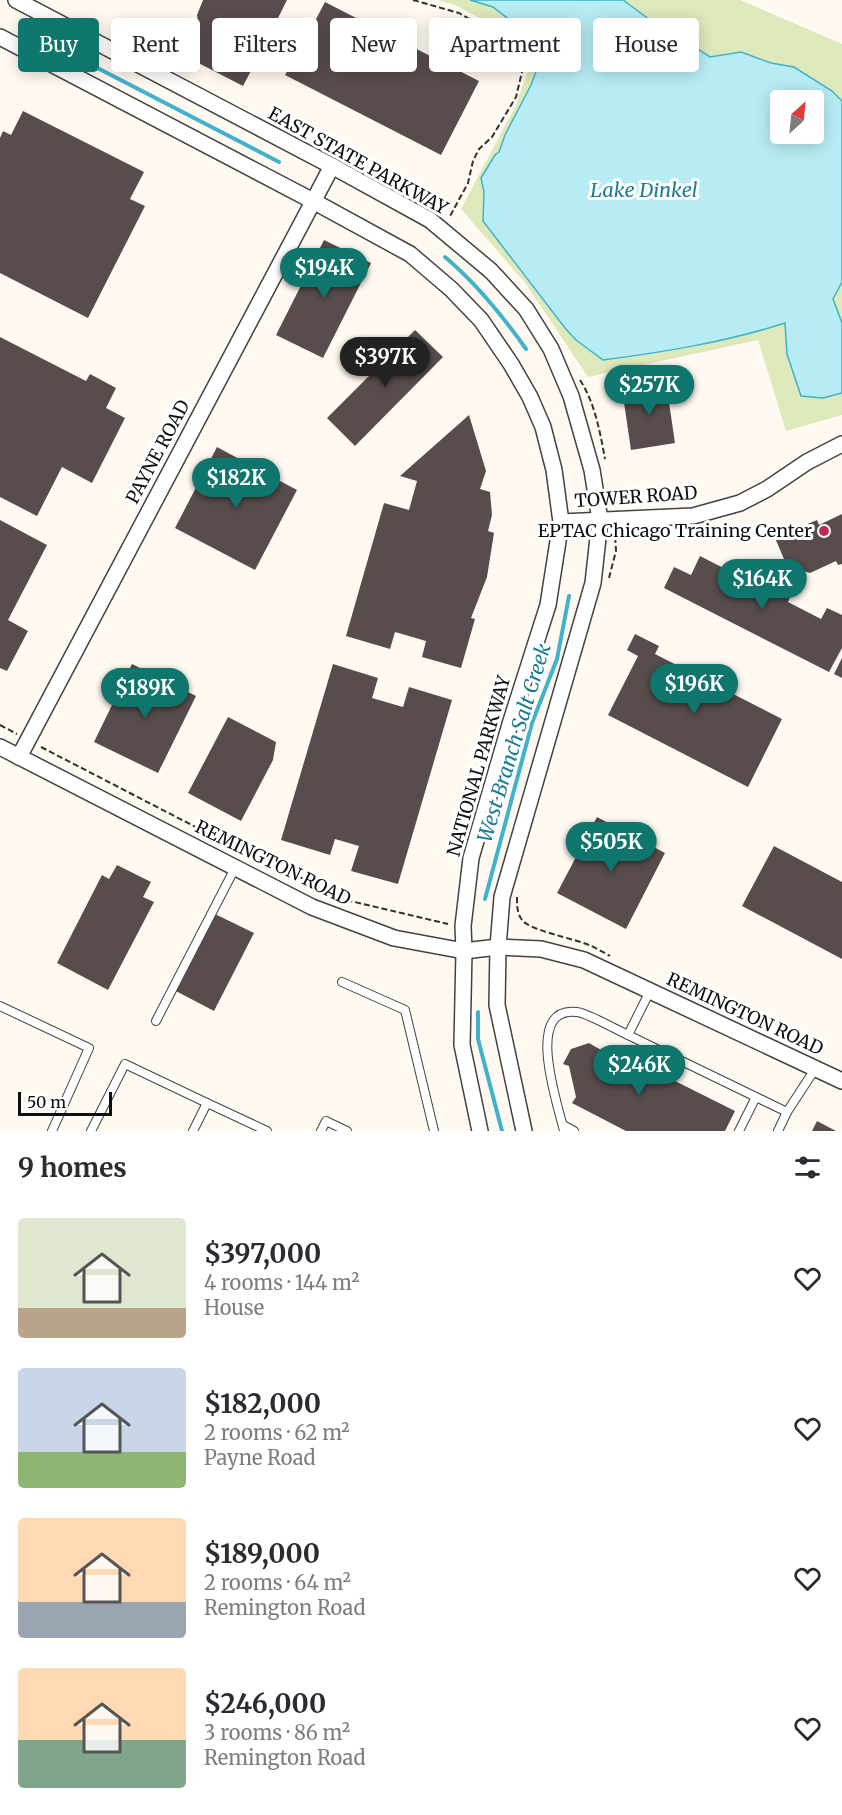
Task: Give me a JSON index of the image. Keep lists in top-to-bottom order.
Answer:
{
  "streets": {
    "street": [
      "EAST STATE PARKWAY",
      "PAYNE ROAD",
      "TOWER ROAD",
      "NATIONAL PARKWAY",
      "REMINGTON ROAD"
    ]
  },
  "crossings": [
    ["EAST STATE PARKWAY", "PAYNE ROAD"],
    ["EAST STATE PARKWAY", "TOWER ROAD"],
    ["PAYNE ROAD", "REMINGTON ROAD"],
    ["TOWER ROAD", "NATIONAL PARKWAY"],
    ["NATIONAL PARKWAY", "REMINGTON ROAD"]
  ],
  "water": ["Lake Dinkel", "West Branch Salt Creek"],
  "places": ["EPTAC Chicago Training Center"],
  "scale_bar": "50 m",
  "north": "top right",
  "page": {
    "chip": [
      "Buy",
      "Rent",
      "Filters",
      "New",
      "Apartment",
      "House"
    ],
    "price": [
      "$194K",
      "$397K",
      "$257K",
      "$182K",
      "$164K",
      "$196K",
      "$189K",
      "$505K",
      "$246K"
    ],
    "scale": "50 m",
    "heading": "9 homes",
    "list": [
      {
        "name": "$397,000",
        "note": "4 rooms · 144 m² · House"
      },
      {
        "name": "$182,000",
        "note": "2 rooms · 62 m² · Payne Road"
      },
      {
        "name": "$189,000",
        "note": "2 rooms · 64 m² · Remington Road"
      },
      {
        "name": "$246,000",
        "note": "3 rooms · 86 m² · Remington Road"
      }
    ]
  }
}
